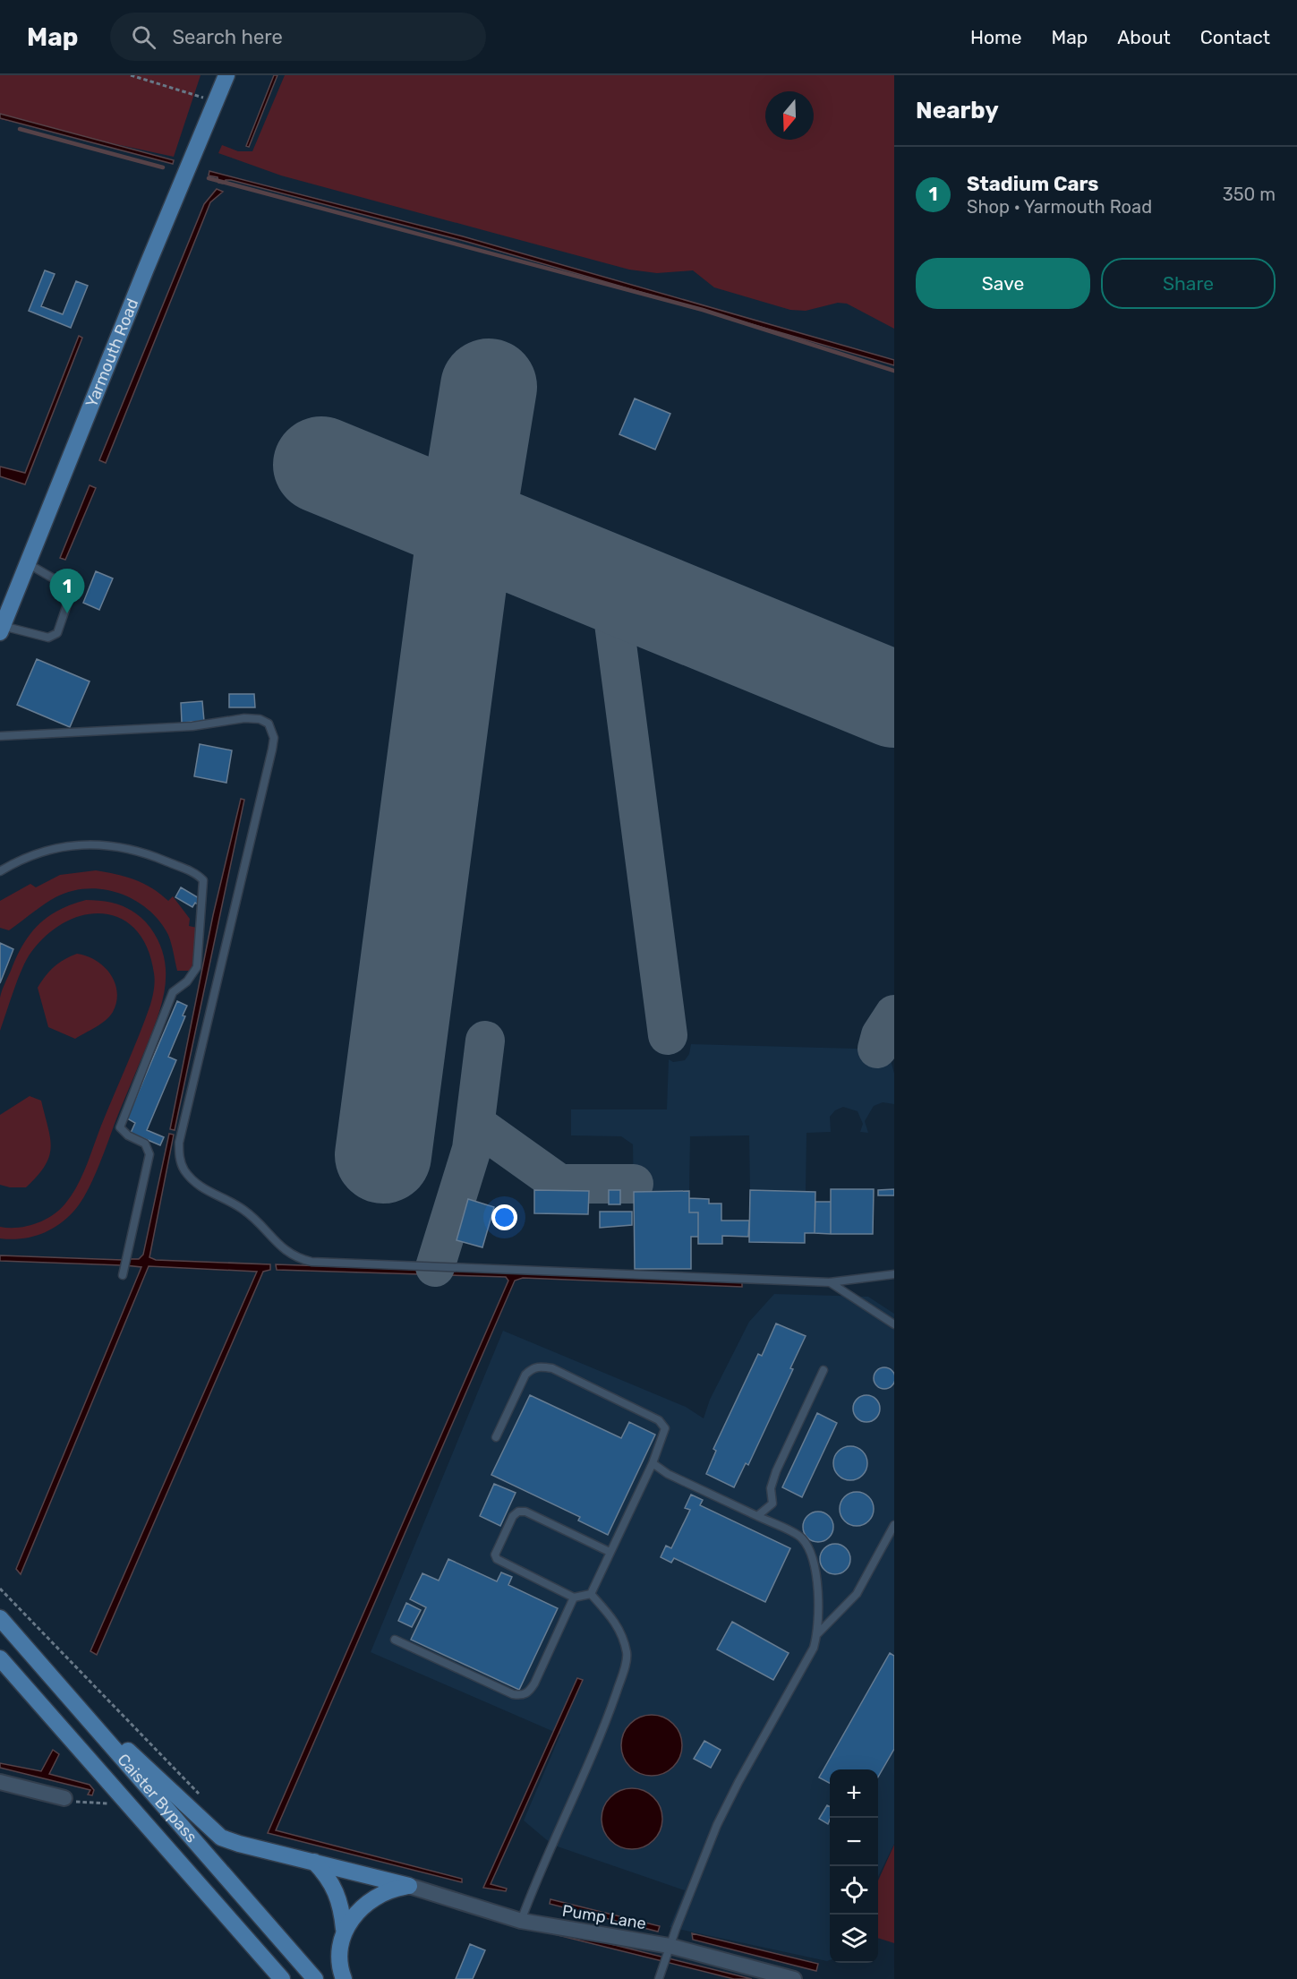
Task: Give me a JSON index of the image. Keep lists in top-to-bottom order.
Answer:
{
  "streets": {
    "main road": ["Yarmouth Road", "Caister Bypass"],
    "street": ["Pump Lane"]
  },
  "north": "bottom",
  "page": {
    "header": "Map",
    "search": "Search here",
    "nav": [
      "Home",
      "Map",
      "About",
      "Contact"
    ],
    "heading": "Nearby",
    "list": [
      {
        "mark": "1",
        "name": "Stadium Cars",
        "note": "Shop · Yarmouth Road",
        "value": "350 m"
      }
    ],
    "buttons": ["Save", "Share"],
    "pins": "1",
    "map_buttons": ["+", "−"]
  }
}
